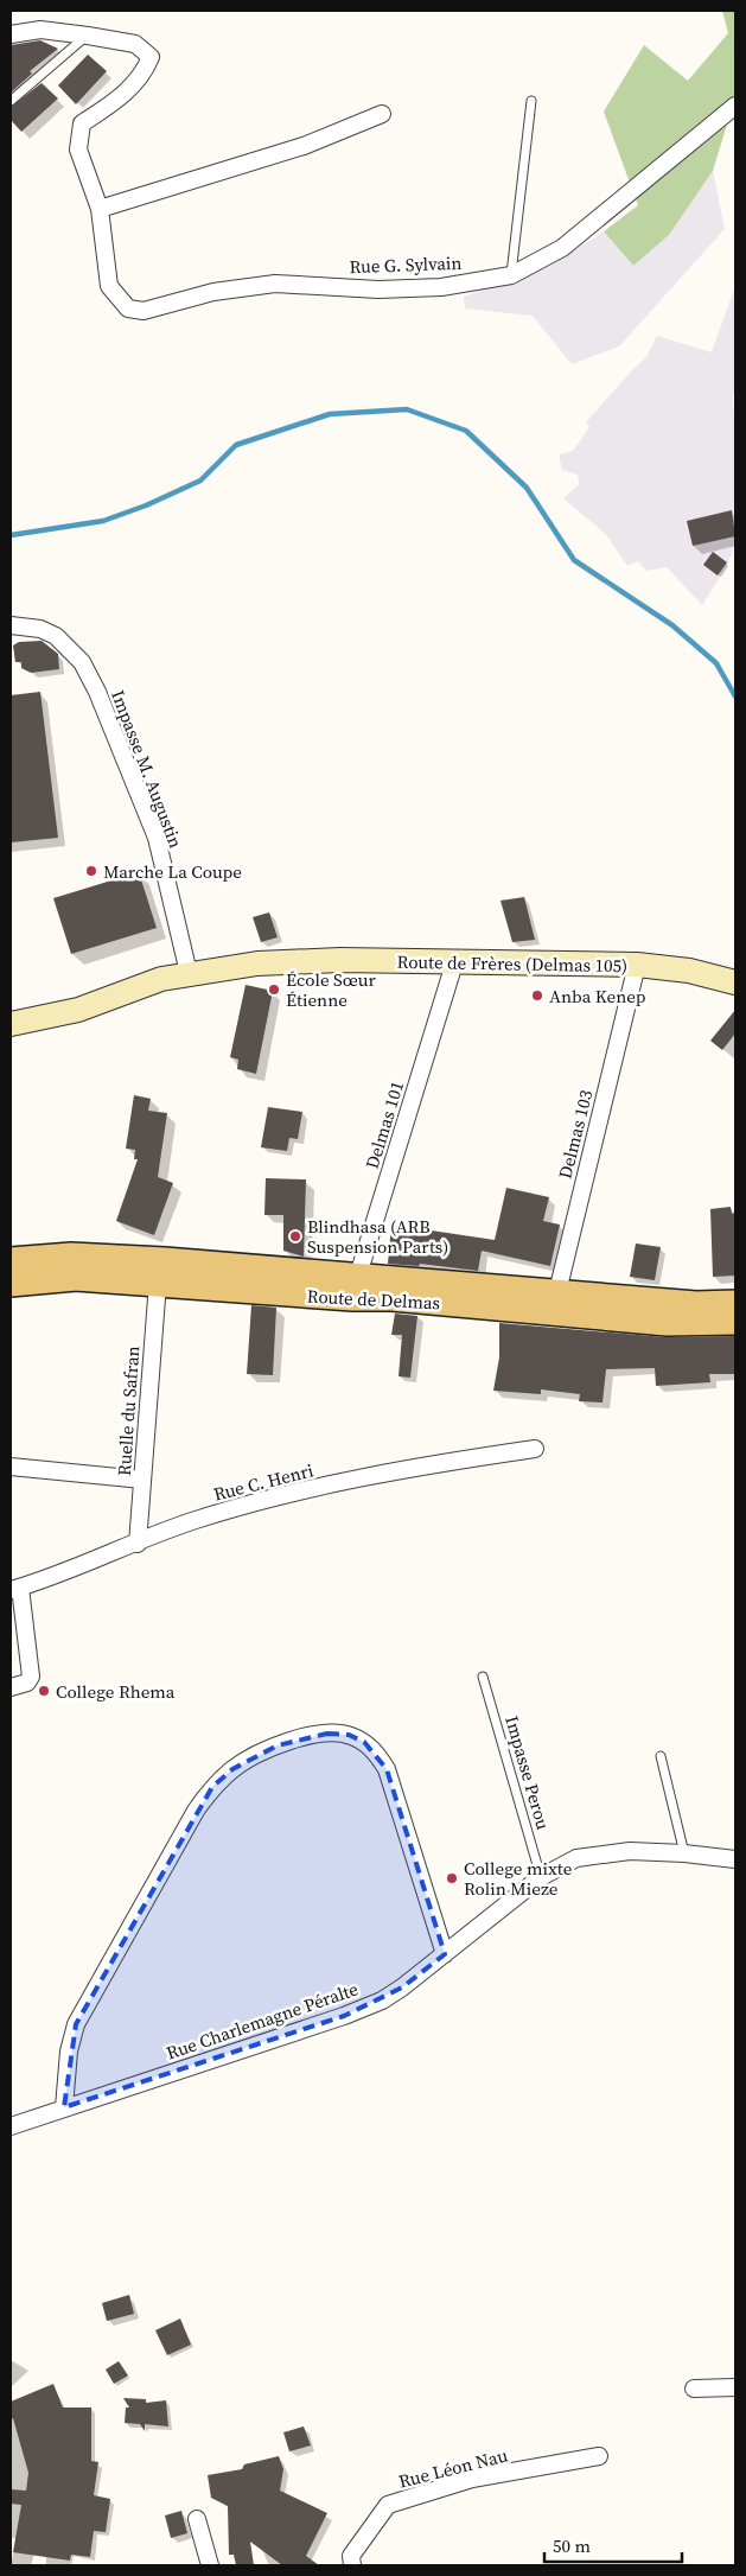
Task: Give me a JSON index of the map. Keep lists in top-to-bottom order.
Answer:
{
  "streets": {
    "main road": ["Route de Frères (Delmas 105)", "Route de Delmas"],
    "street": [
      "Rue G. Sylvain",
      "Impasse M. Augustin",
      "Delmas 101",
      "Delmas 103",
      "Ruelle du Safran",
      "Rue C. Henri",
      "Rue Charlemagne Péralte",
      "Rue Léon Nau"
    ],
    "lane": ["Impasse Perou"]
  },
  "crossings": [
    ["Impasse M. Augustin", "Route de Frères (Delmas 105)"],
    ["Route de Frères (Delmas 105)", "Delmas 101"],
    ["Route de Frères (Delmas 105)", "Delmas 103"],
    ["Delmas 101", "Route de Delmas"],
    ["Delmas 103", "Route de Delmas"],
    ["Route de Delmas", "Ruelle du Safran"],
    ["Ruelle du Safran", "Rue C. Henri"],
    ["Impasse Perou", "Rue Charlemagne Péralte"]
  ],
  "places": [
    "Marche La Coupe",
    "École Sœur Étienne",
    "Anba Kenep",
    "Blindhasa (ARB Suspension Parts)",
    "College Rhema",
    "College mixte Rolin Mieze"
  ],
  "scale_bar": "50 m"
}
